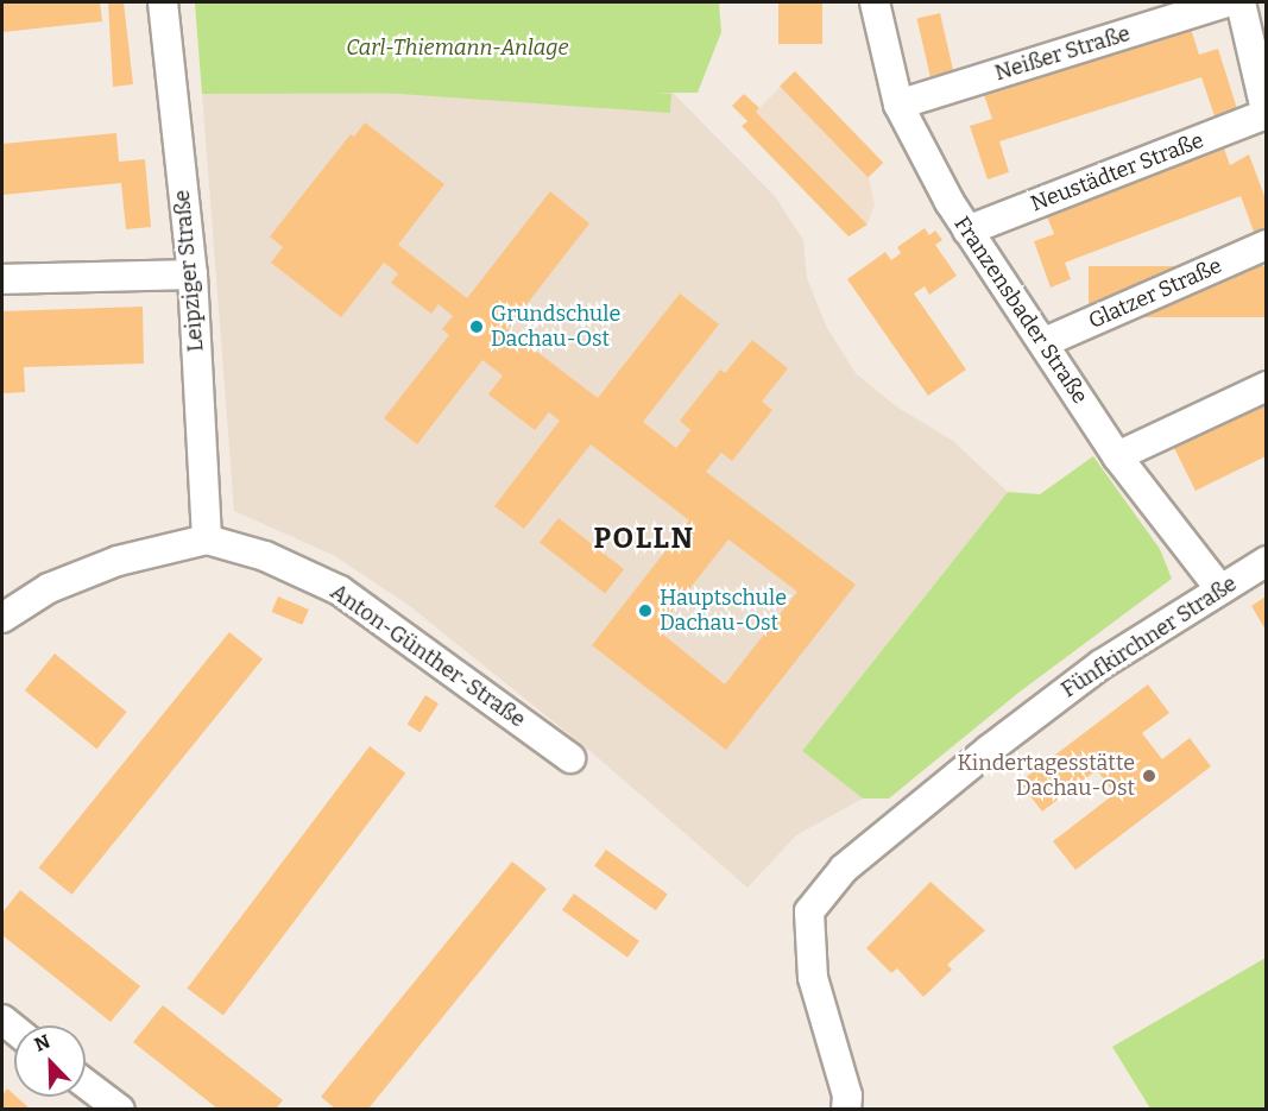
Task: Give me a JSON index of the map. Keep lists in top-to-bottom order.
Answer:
{
  "streets": {
    "street": [
      "Neißer Straße",
      "Neustädter Straße",
      "Leipziger Straße",
      "Glatzer Straße",
      "Franzensbader Straße",
      "Fünfkirchner Straße",
      "Anton-Günther-Straße"
    ]
  },
  "crossings": [
    ["Neißer Straße", "Franzensbader Straße"],
    ["Neustädter Straße", "Franzensbader Straße"],
    ["Leipziger Straße", "Anton-Günther-Straße"],
    ["Glatzer Straße", "Franzensbader Straße"],
    ["Franzensbader Straße", "Fünfkirchner Straße"]
  ],
  "districts": ["POLLN"],
  "parks": ["Carl-Thiemann-Anlage"],
  "places": ["Grundschule Dachau-Ost", "Hauptschule Dachau-Ost", "Kindertagesstätte Dachau-Ost"],
  "north": "top left"
}
